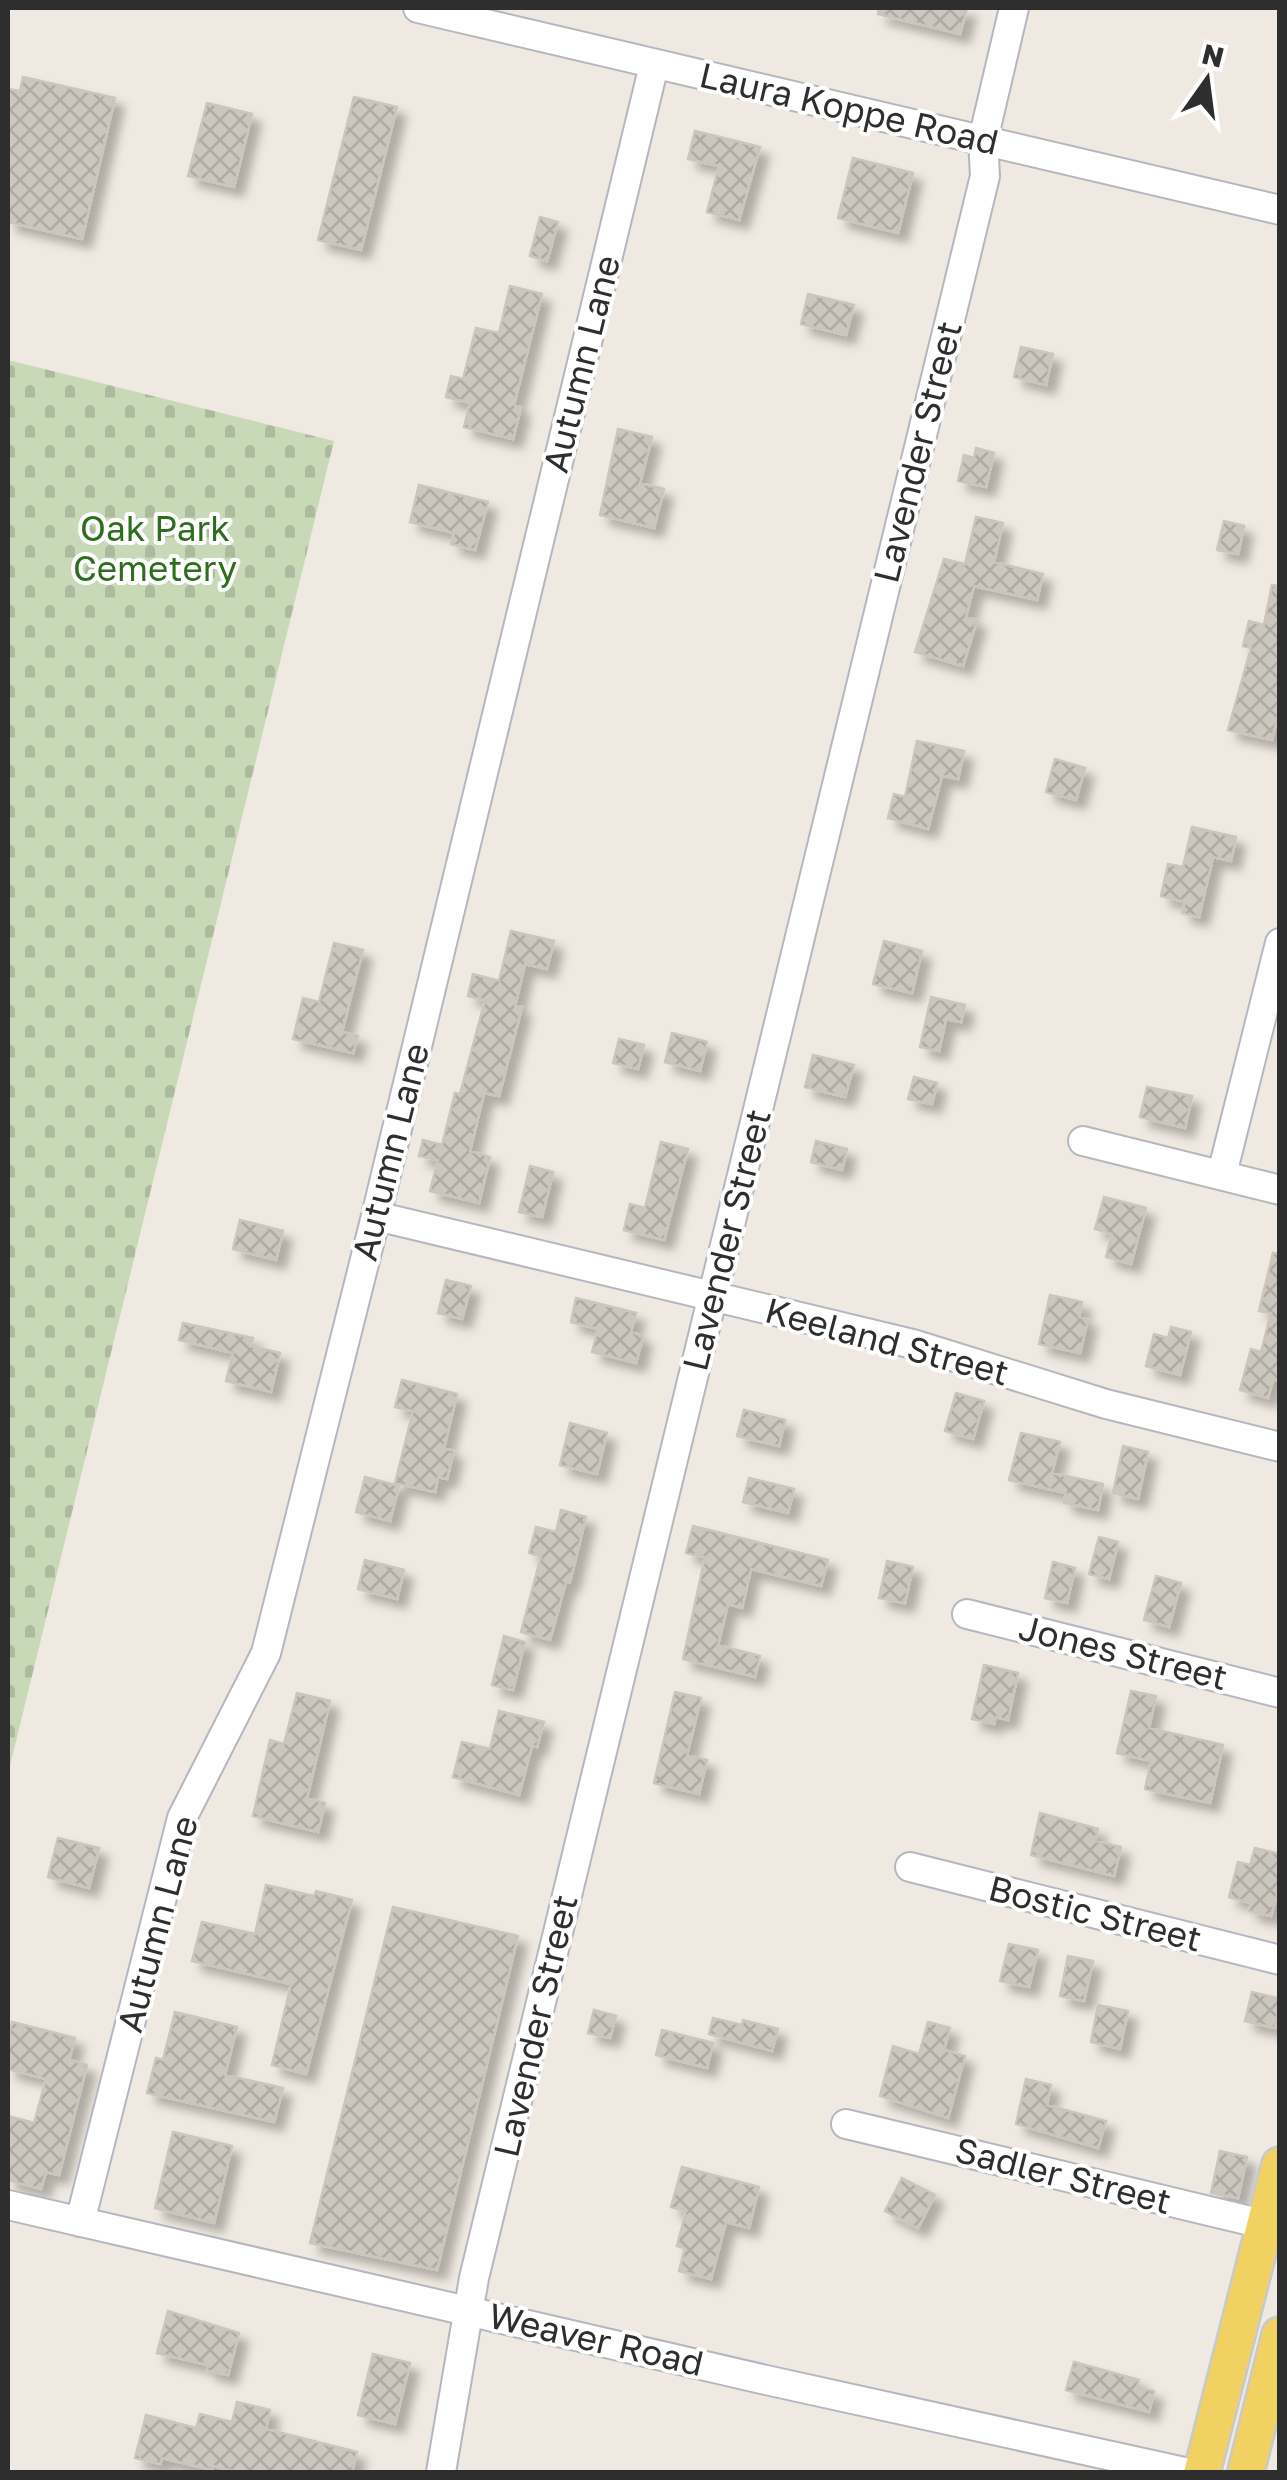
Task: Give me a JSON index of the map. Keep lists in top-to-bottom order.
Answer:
{
  "streets": {
    "street": [
      "Laura Koppe Road",
      "Autumn Lane",
      "Lavender Street",
      "Keeland Street",
      "Jones Street",
      "Bostic Street",
      "Sadler Street",
      "Weaver Road"
    ]
  },
  "crossings": [
    ["Laura Koppe Road", "Autumn Lane"],
    ["Laura Koppe Road", "Lavender Street"],
    ["Autumn Lane", "Keeland Street"],
    ["Autumn Lane", "Weaver Road"],
    ["Lavender Street", "Keeland Street"],
    ["Lavender Street", "Weaver Road"]
  ],
  "parks": ["Oak Park Cemetery"],
  "north": "top"
}
